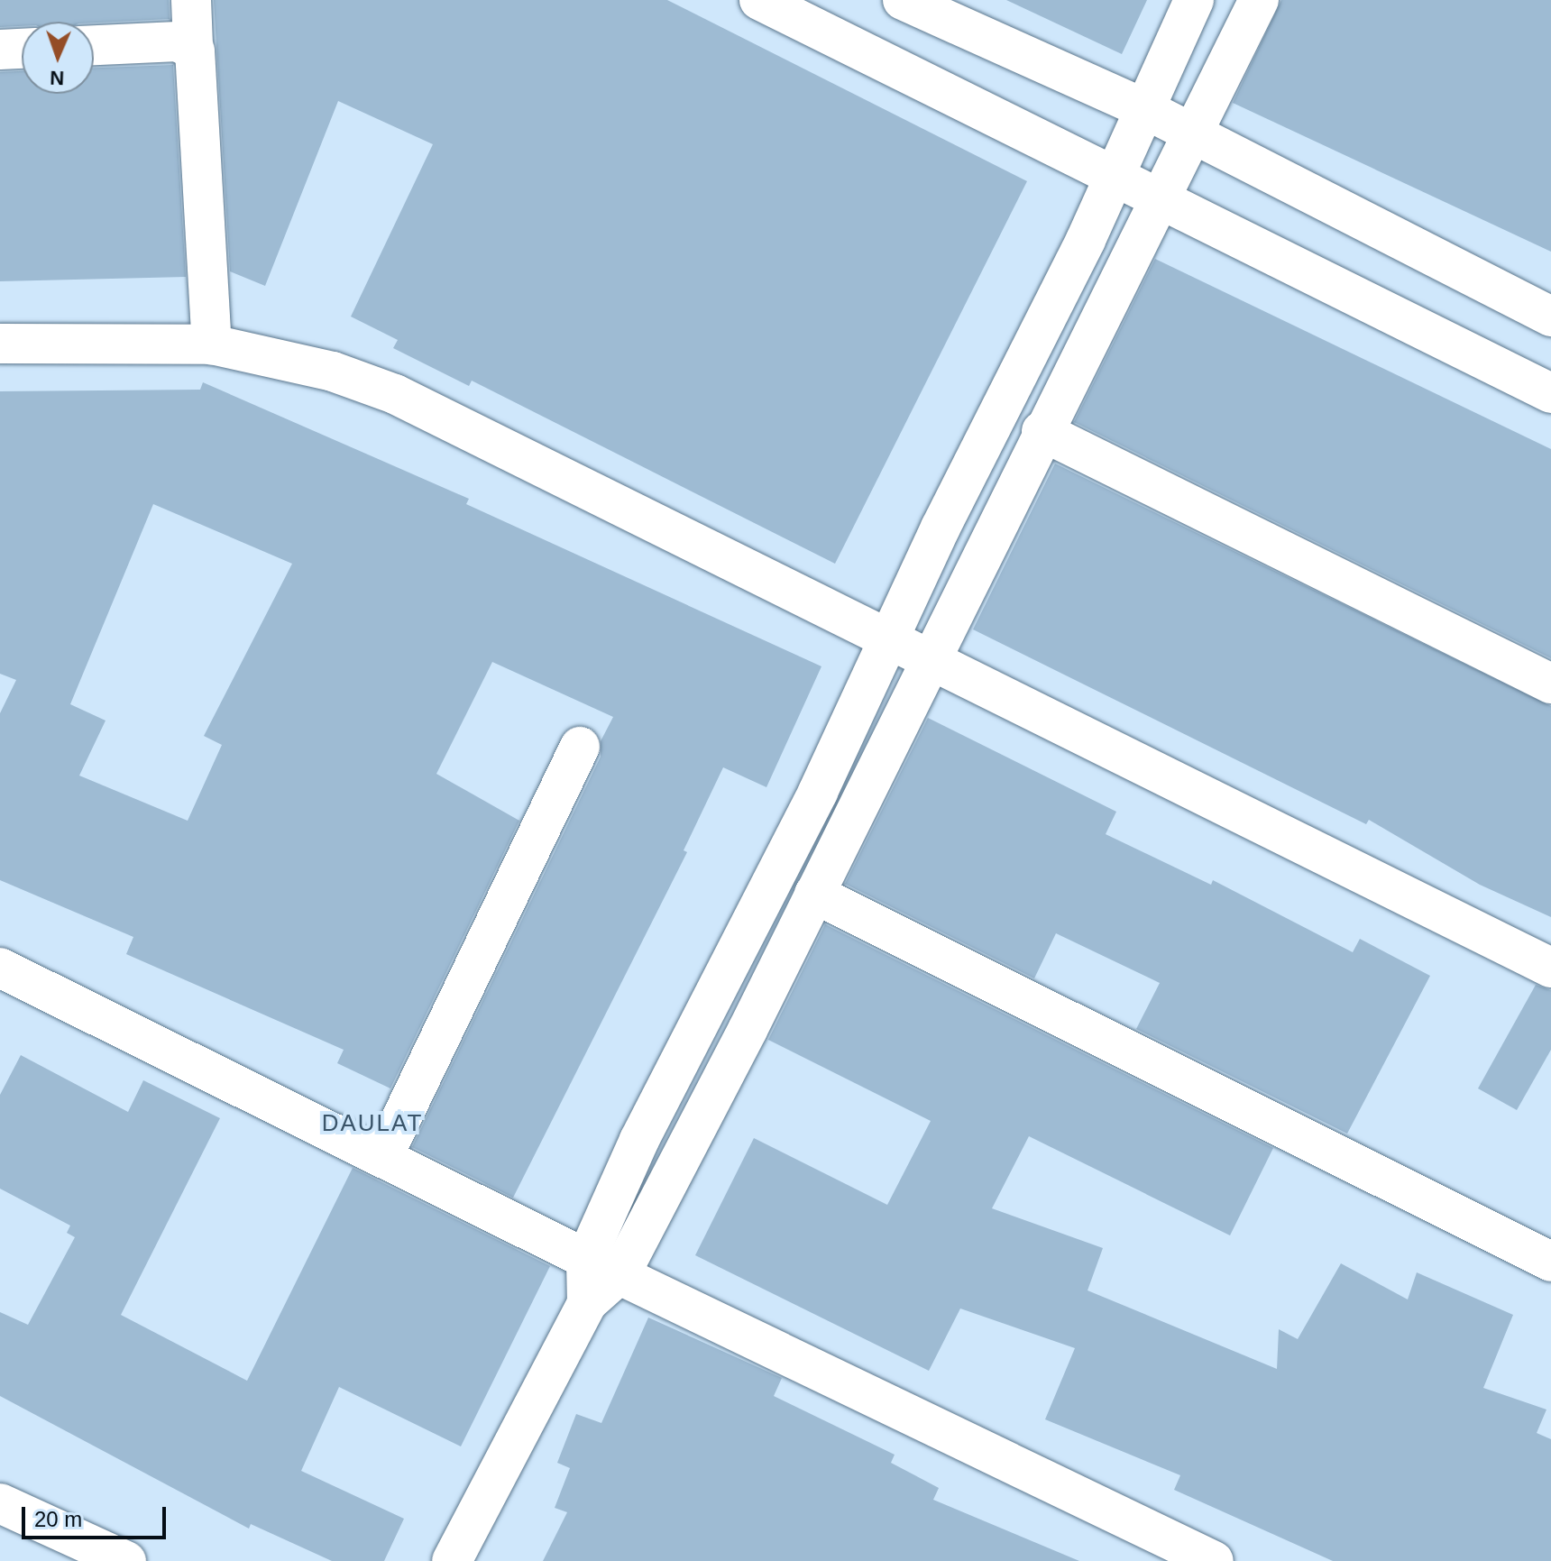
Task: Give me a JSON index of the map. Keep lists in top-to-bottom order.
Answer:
{
  "districts": ["DAULAT"],
  "scale_bar": "20 m",
  "north": "bottom"
}
